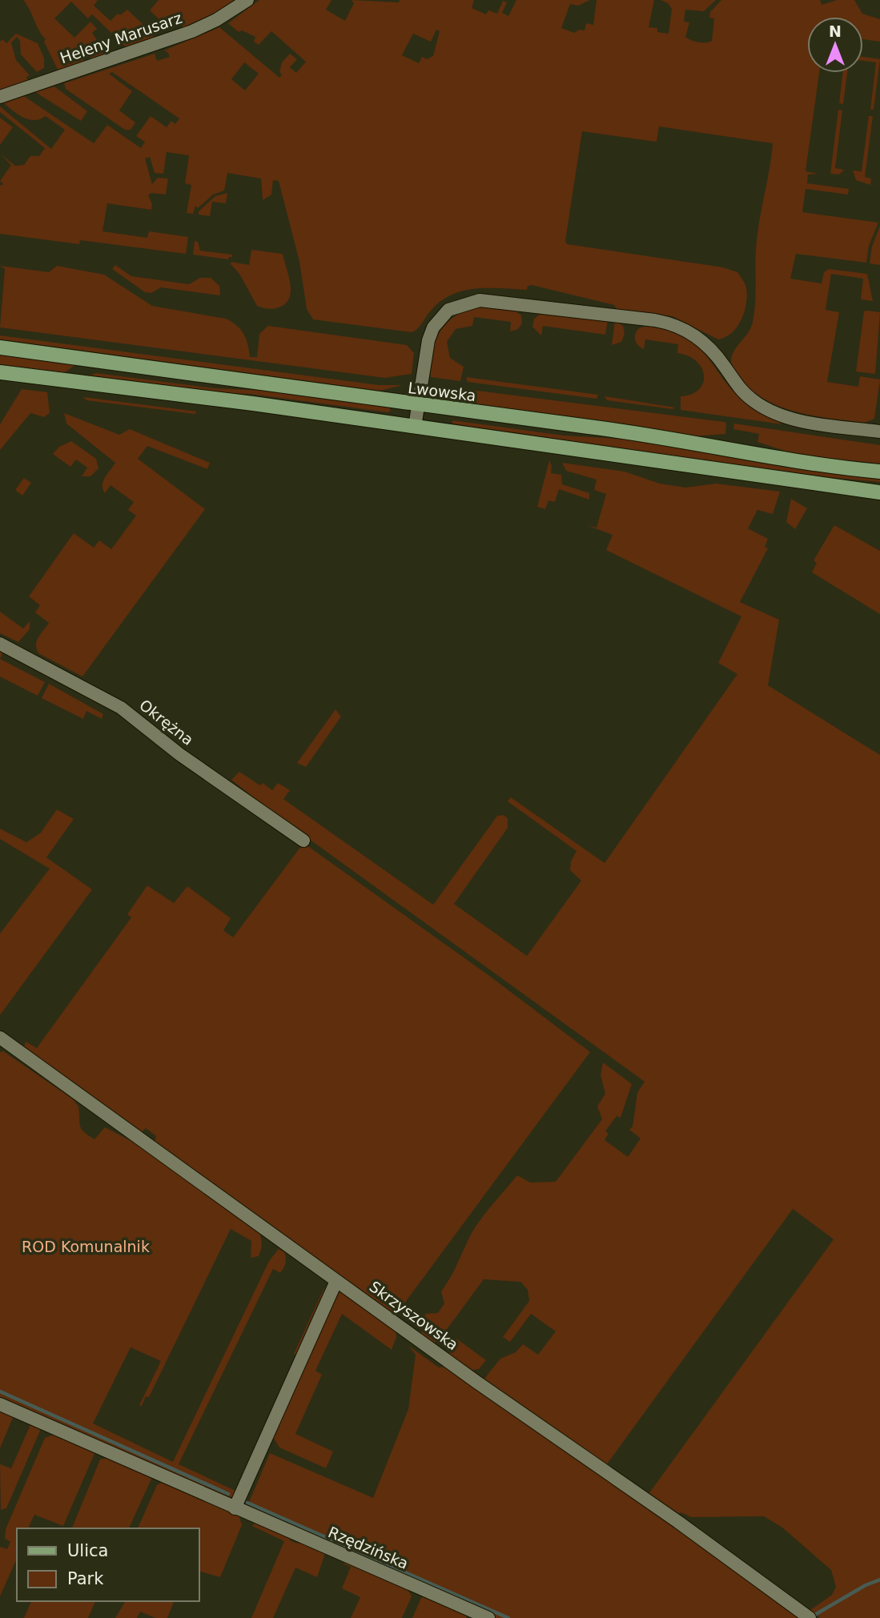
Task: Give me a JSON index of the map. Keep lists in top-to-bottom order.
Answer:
{
  "streets": {
    "main road": ["Lwowska"],
    "street": [
      "Heleny Marusarz",
      "Okrężna",
      "Skrzyszowska",
      "Rzędzińska"
    ]
  },
  "parks": ["ROD Komunalnik"],
  "legend": ["Ulica", "Park"],
  "north": "top"
}
